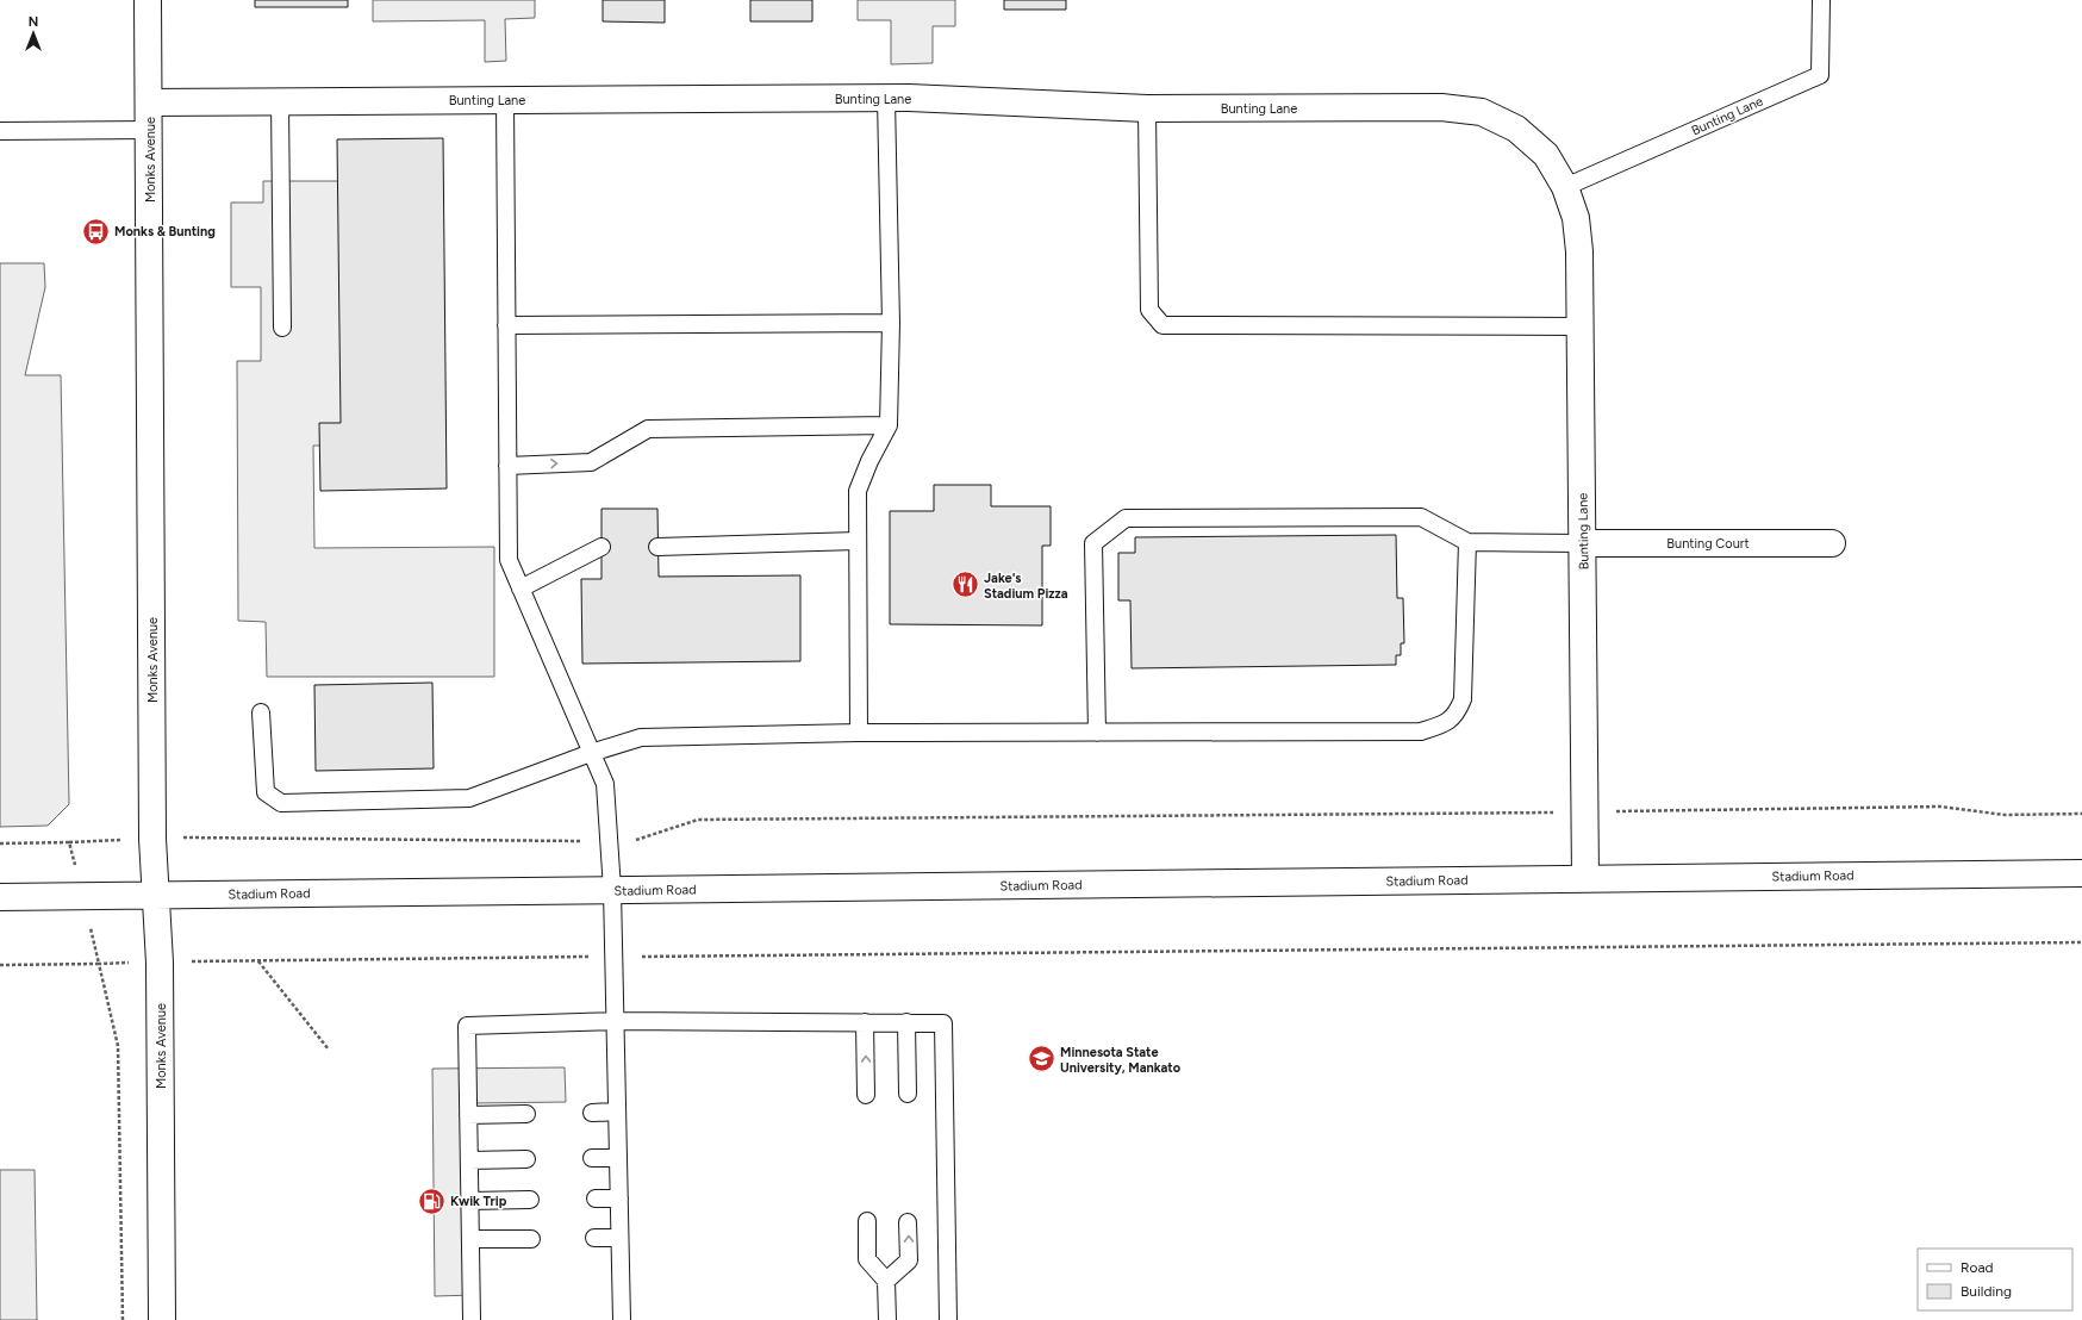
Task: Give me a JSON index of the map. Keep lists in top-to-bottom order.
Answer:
{
  "streets": {
    "street": [
      "Bunting Lane",
      "Monks Avenue",
      "Bunting Court",
      "Stadium Road"
    ]
  },
  "crossings": [
    ["Bunting Lane", "Monks Avenue"],
    ["Bunting Lane", "Bunting Court"],
    ["Bunting Lane", "Stadium Road"],
    ["Monks Avenue", "Stadium Road"]
  ],
  "places": {
    "bus stop": ["Monks & Bunting"],
    "restaurant": ["Jake's Stadium Pizza"],
    "school or university": ["Minnesota State University, Mankato"],
    "fuel station": ["Kwik Trip"]
  },
  "legend": ["Road", "Building"],
  "north": "top"
}
